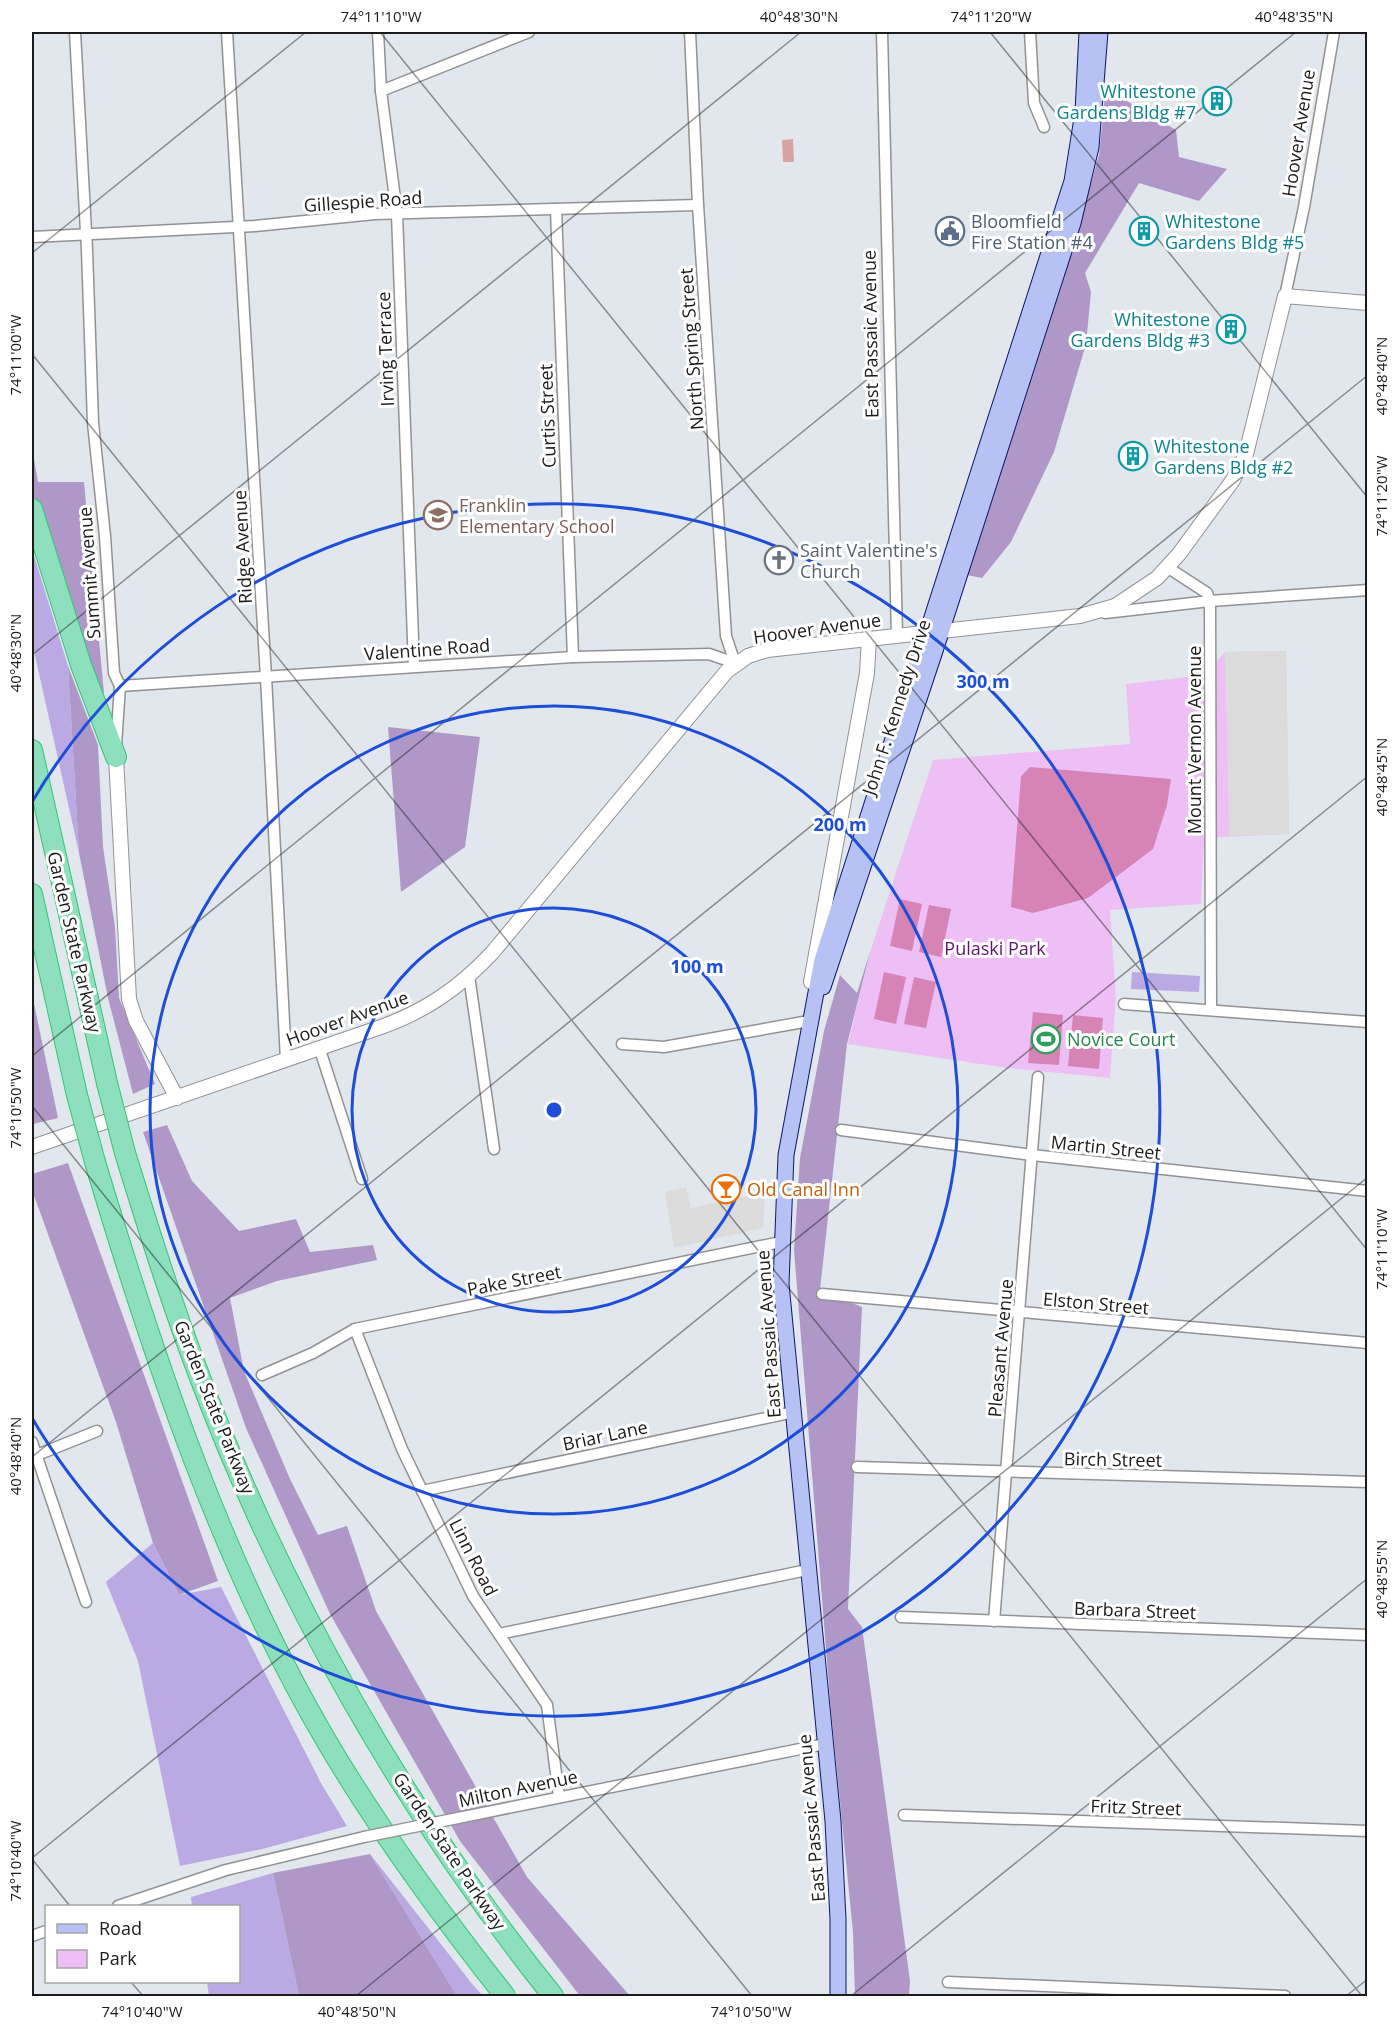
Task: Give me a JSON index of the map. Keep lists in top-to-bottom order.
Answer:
{
  "streets": {
    "highway": ["Garden State Parkway"],
    "main road": ["East Passaic Avenue", "John F. Kennedy Drive"],
    "street": [
      "Hoover Avenue",
      "Gillespie Road",
      "Irving Terrace",
      "North Spring Street",
      "Curtis Street",
      "Ridge Avenue",
      "Summit Avenue",
      "Valentine Road",
      "Mount Vernon Avenue",
      "Martin Street",
      "Pake Street",
      "Elston Street",
      "Pleasant Avenue",
      "Briar Lane",
      "Birch Street",
      "Linn Road",
      "Barbara Street",
      "Milton Avenue",
      "Fritz Street"
    ]
  },
  "crossings": [
    ["Hoover Avenue", "East Passaic Avenue"],
    ["Hoover Avenue", "North Spring Street"],
    ["Hoover Avenue", "Ridge Avenue"],
    ["Hoover Avenue", "Summit Avenue"],
    ["Hoover Avenue", "Valentine Road"],
    ["Hoover Avenue", "John F. Kennedy Drive"],
    ["Gillespie Road", "Irving Terrace"],
    ["Gillespie Road", "North Spring Street"],
    ["Gillespie Road", "Curtis Street"],
    ["Gillespie Road", "Ridge Avenue"],
    ["Gillespie Road", "Summit Avenue"],
    ["East Passaic Avenue", "John F. Kennedy Drive"],
    ["East Passaic Avenue", "Pake Street"],
    ["East Passaic Avenue", "Briar Lane"],
    ["East Passaic Avenue", "Milton Avenue"],
    ["Irving Terrace", "Valentine Road"],
    ["North Spring Street", "Valentine Road"],
    ["Curtis Street", "Valentine Road"],
    ["Ridge Avenue", "Valentine Road"],
    ["Summit Avenue", "Valentine Road"],
    ["Martin Street", "Pleasant Avenue"],
    ["Pake Street", "Linn Road"],
    ["Elston Street", "Pleasant Avenue"],
    ["Pleasant Avenue", "Birch Street"],
    ["Pleasant Avenue", "Barbara Street"],
    ["Briar Lane", "Linn Road"],
    ["Linn Road", "Milton Avenue"]
  ],
  "parks": ["Pulaski Park"],
  "places": {
    "building": [
      "Whitestone Gardens Bldg #7",
      "Whitestone Gardens Bldg #5",
      "Whitestone Gardens Bldg #3",
      "Whitestone Gardens Bldg #2"
    ],
    "public building": ["Bloomfield Fire Station #4"],
    "school or university": ["Franklin Elementary School"],
    "church": ["Saint Valentine's Church"],
    "sports": ["Novice Court"],
    "bar": ["Old Canal Inn"]
  },
  "legend": ["Road", "Park"],
  "coordinates": [
    "74°11'10\"W",
    "40°48'30\"N",
    "74°11'20\"W",
    "40°48'35\"N",
    "74°11'00\"W",
    "40°48'40\"N",
    "40°48'45\"N",
    "74°10'50\"W",
    "40°48'55\"N",
    "74°10'40\"W",
    "40°48'50\"N"
  ],
  "rings": ["300 m", "200 m", "100 m"]
}
